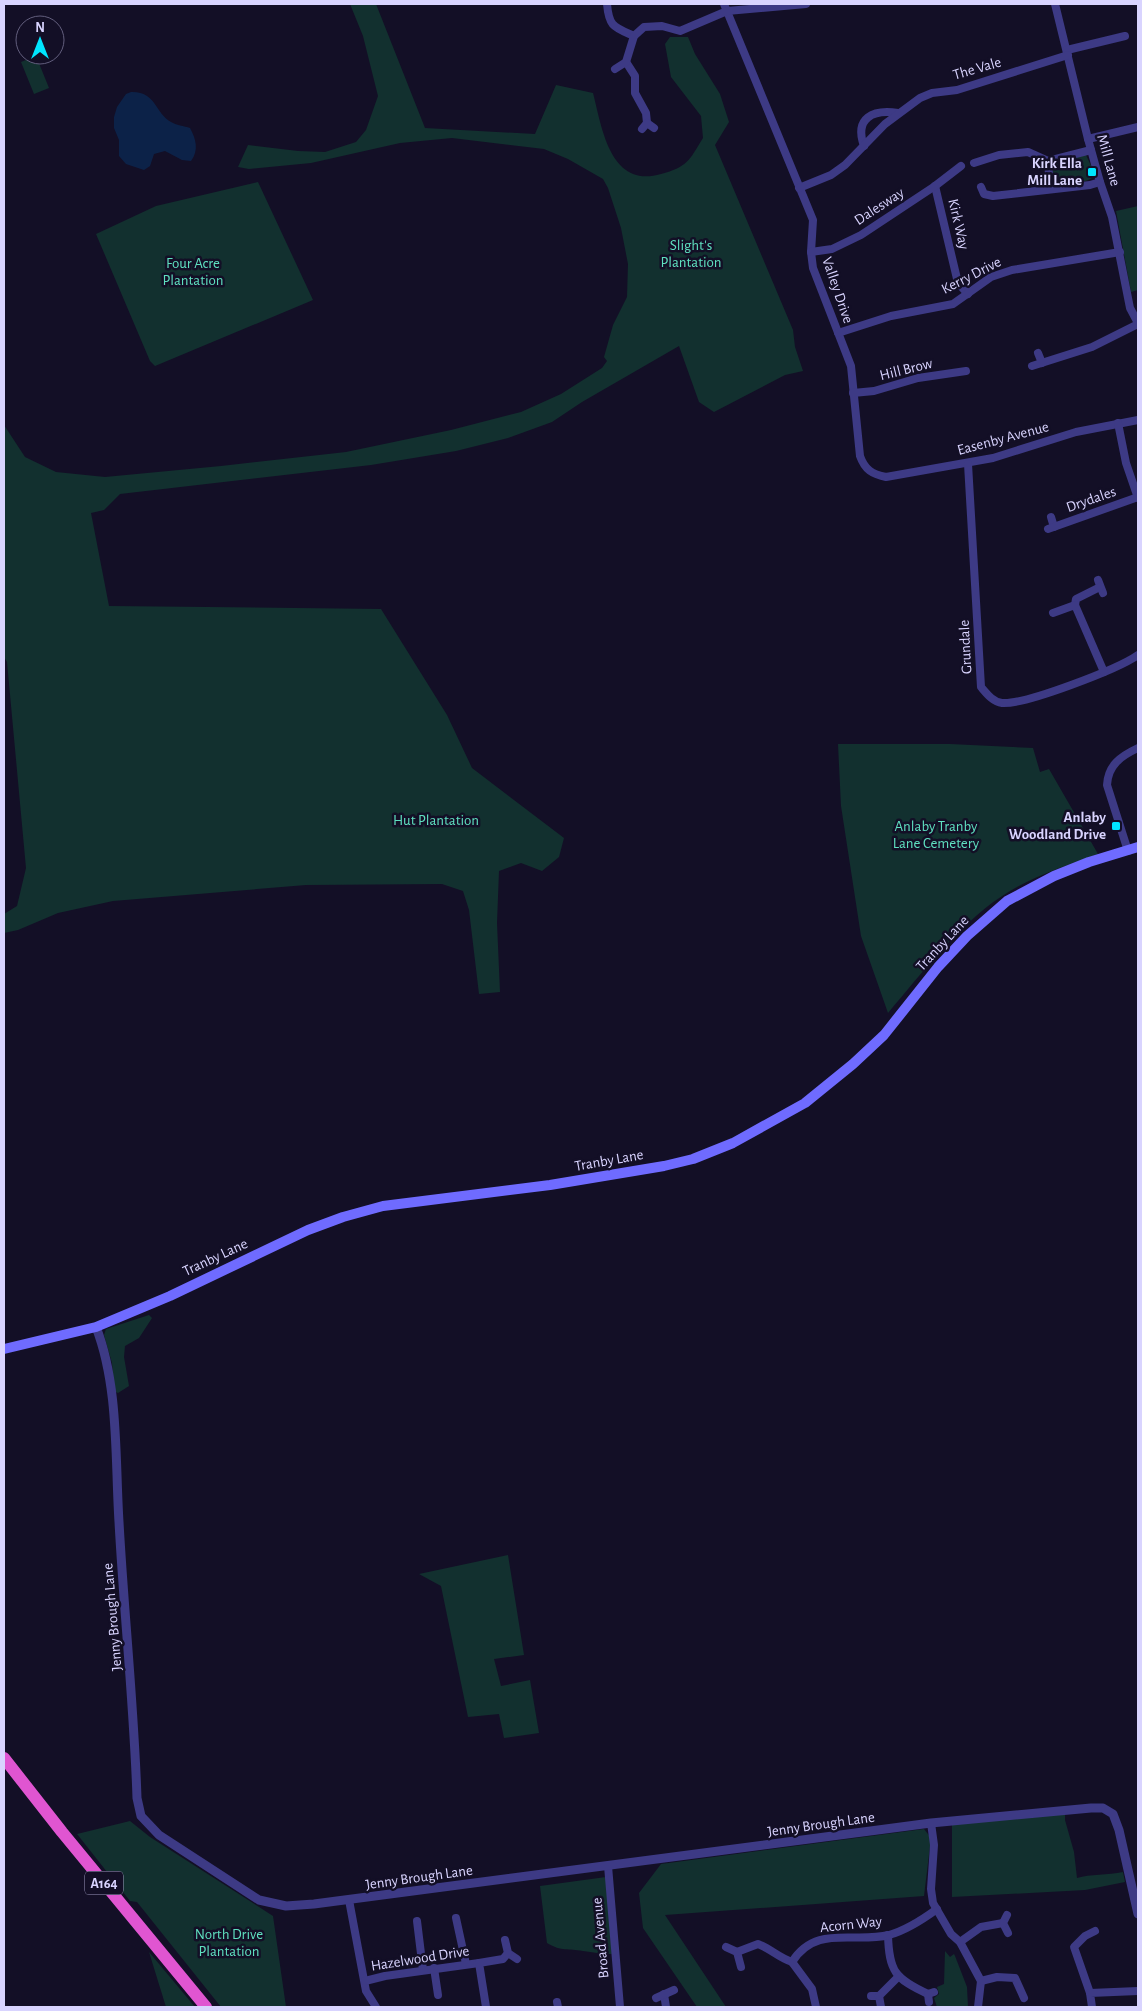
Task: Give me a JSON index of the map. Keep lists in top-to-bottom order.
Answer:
{
  "streets": {
    "highway": ["A164"],
    "main road": ["Tranby Lane"],
    "street": [
      "The Vale",
      "Mill Lane",
      "Dalesway",
      "Kirk Way",
      "Kerry Drive",
      "Valley Drive",
      "Hill Brow",
      "Easenby Avenue",
      "Drydales",
      "Grundale",
      "Jenny Brough Lane",
      "Acorn Way",
      "Broad Avenue",
      "Hazelwood Drive"
    ]
  },
  "crossings": [
    ["The Vale", "Mill Lane"],
    ["The Vale", "Valley Drive"],
    ["Mill Lane", "Kerry Drive"],
    ["Dalesway", "Kirk Way"],
    ["Dalesway", "Valley Drive"],
    ["Kirk Way", "Kerry Drive"],
    ["Kerry Drive", "Valley Drive"],
    ["Valley Drive", "Hill Brow"],
    ["Valley Drive", "Easenby Avenue"],
    ["Easenby Avenue", "Grundale"],
    ["Tranby Lane", "Jenny Brough Lane"],
    ["Jenny Brough Lane", "Broad Avenue"]
  ],
  "parks": [
    "Slight's Plantation",
    "Four Acre Plantation",
    "Hut Plantation",
    "Anlaby Tranby Lane Cemetery",
    "North Drive Plantation"
  ],
  "places": {
    "transit": ["Kirk Ella Mill Lane", "Anlaby Woodland Drive"]
  },
  "north": "top"
}
